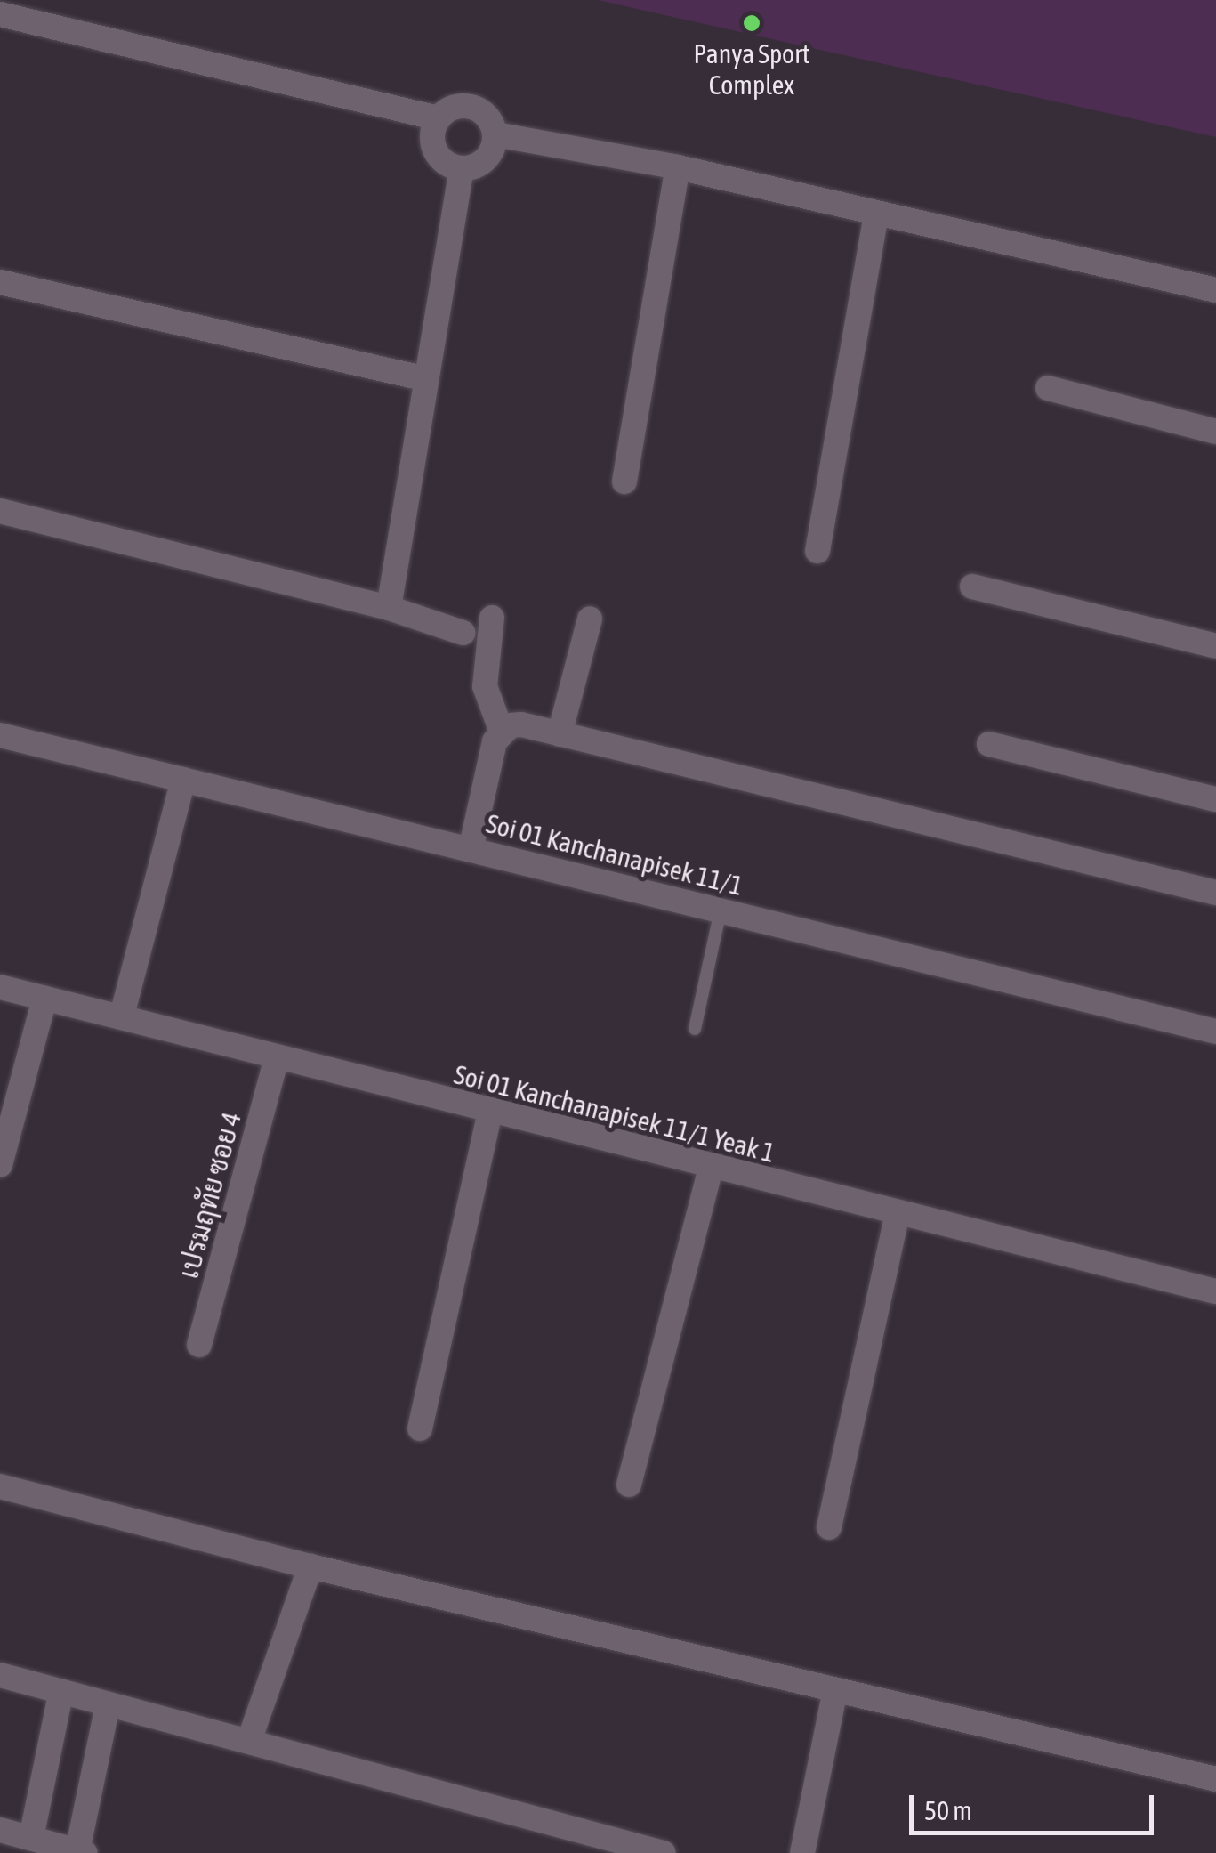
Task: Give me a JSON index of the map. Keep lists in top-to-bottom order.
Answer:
{
  "streets": {
    "street": ["Soi 01 Kanchanapisek 11/1", "Soi 01 Kanchanapisek 11/1 Yeak 1", "เปรมฤทัย ซอย 4"]
  },
  "crossings": [
    ["Soi 01 Kanchanapisek 11/1 Yeak 1", "เปรมฤทัย ซอย 4"]
  ],
  "places": ["Panya Sport Complex"],
  "scale_bar": "50 m"
}
